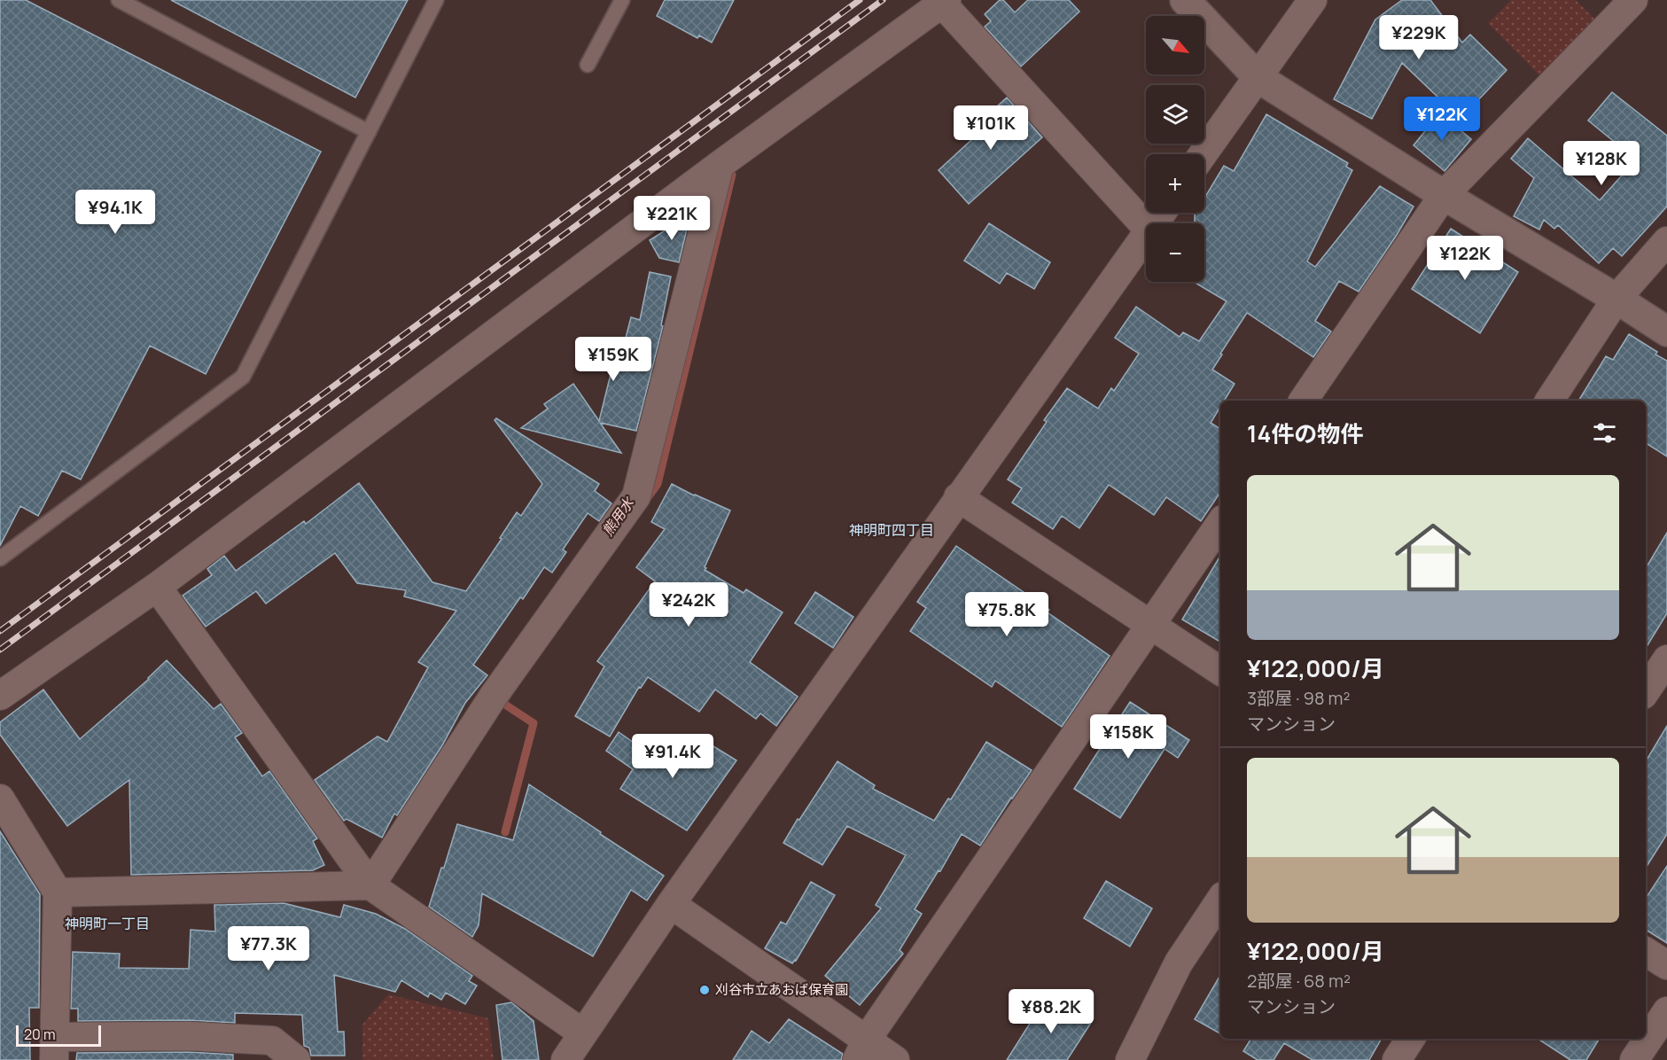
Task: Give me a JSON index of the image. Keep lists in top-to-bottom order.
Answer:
{
  "districts": ["神明町四丁目", "神明町一丁目"],
  "water": ["熊用水"],
  "places": ["刈谷市立あおば保育園"],
  "scale_bar": "20 m",
  "north": "bottom right",
  "page": {
    "price": [
      "¥229K",
      "¥122K",
      "¥101K",
      "¥128K",
      "¥94.1K",
      "¥221K",
      "¥122K",
      "¥159K",
      "¥242K",
      "¥75.8K",
      "¥158K",
      "¥91.4K",
      "¥77.3K",
      "¥88.2K"
    ],
    "map_buttons": ["+", "−"],
    "heading": "14件の物件",
    "list": [
      {
        "name": "¥122,000/月",
        "note": "3部屋 · 98 m² · マンション"
      },
      {
        "name": "¥122,000/月",
        "note": "2部屋 · 68 m² · マンション"
      }
    ],
    "scale": "20 m"
  }
}
